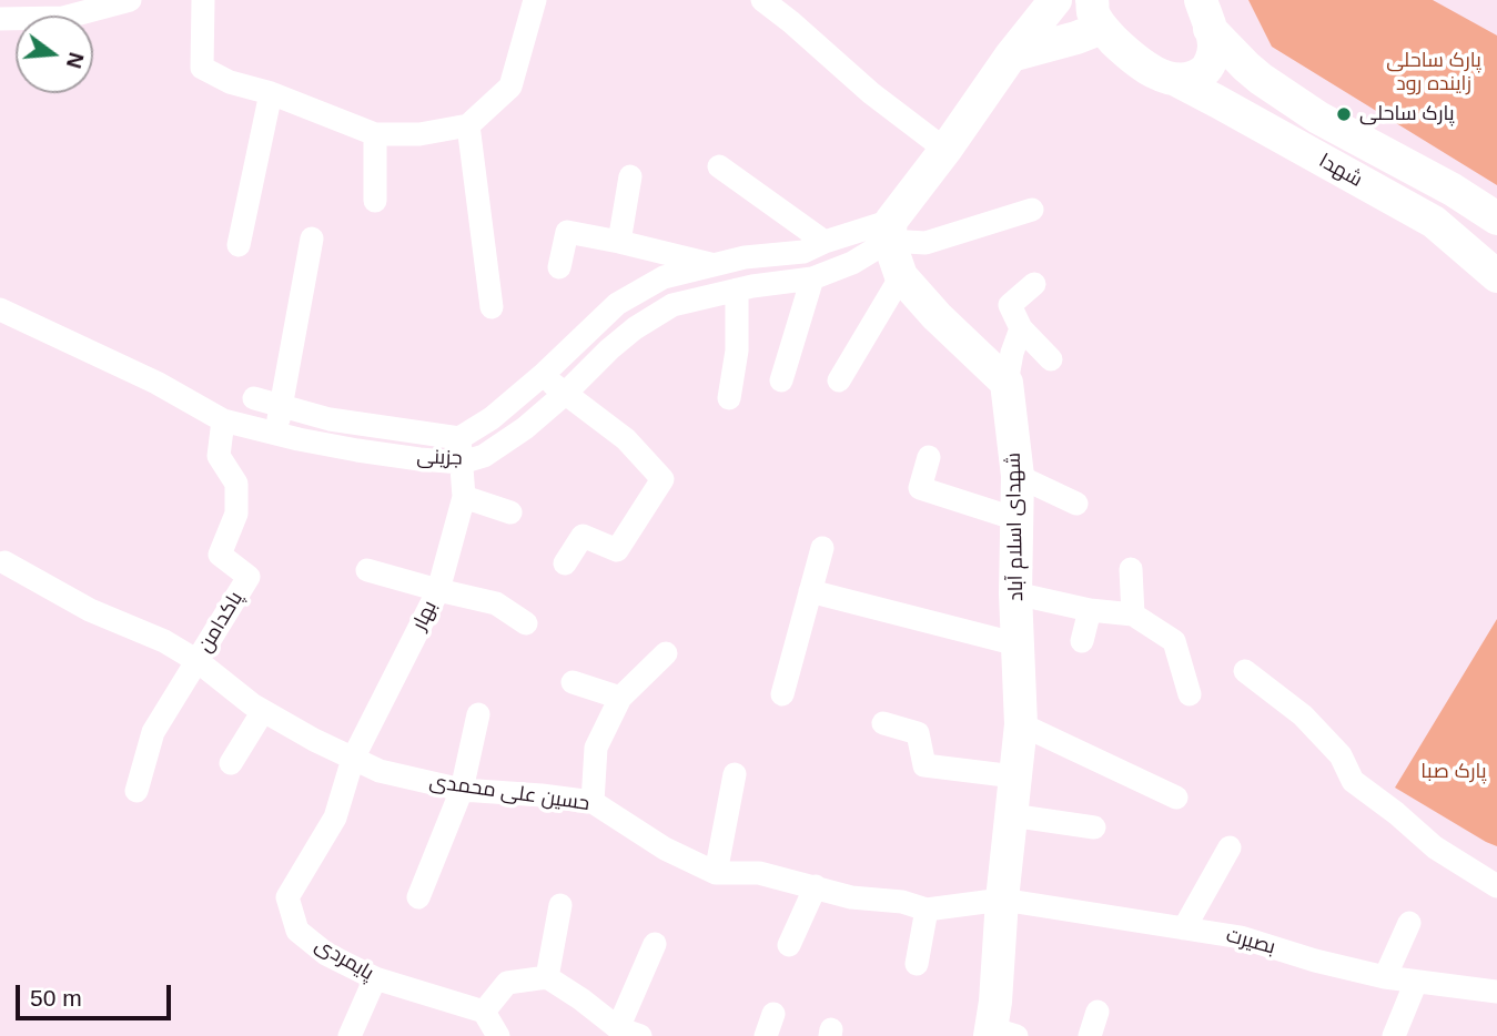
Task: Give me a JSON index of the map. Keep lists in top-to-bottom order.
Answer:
{
  "streets": {
    "street": [
      "شهدا",
      "جزینی",
      "شهدای اسلام آباد",
      "بهار",
      "پاکدامن",
      "حسین علی محمدی",
      "بصیرت",
      "پایمردی"
    ]
  },
  "crossings": [
    ["جزینی", "بهار"],
    ["جزینی", "پاکدامن"],
    ["شهدای اسلام آباد", "حسین علی محمدی"],
    ["شهدای اسلام آباد", "بصیرت"],
    ["بهار", "حسین علی محمدی"],
    ["بهار", "پایمردی"],
    ["پاکدامن", "حسین علی محمدی"],
    ["حسین علی محمدی", "بصیرت"],
    ["حسین علی محمدی", "پایمردی"]
  ],
  "parks": ["پارک ساحلی زاینده رود", "پارک صبا"],
  "places": ["پارک ساحلی"],
  "scale_bar": "50 m",
  "north": "right"
}
